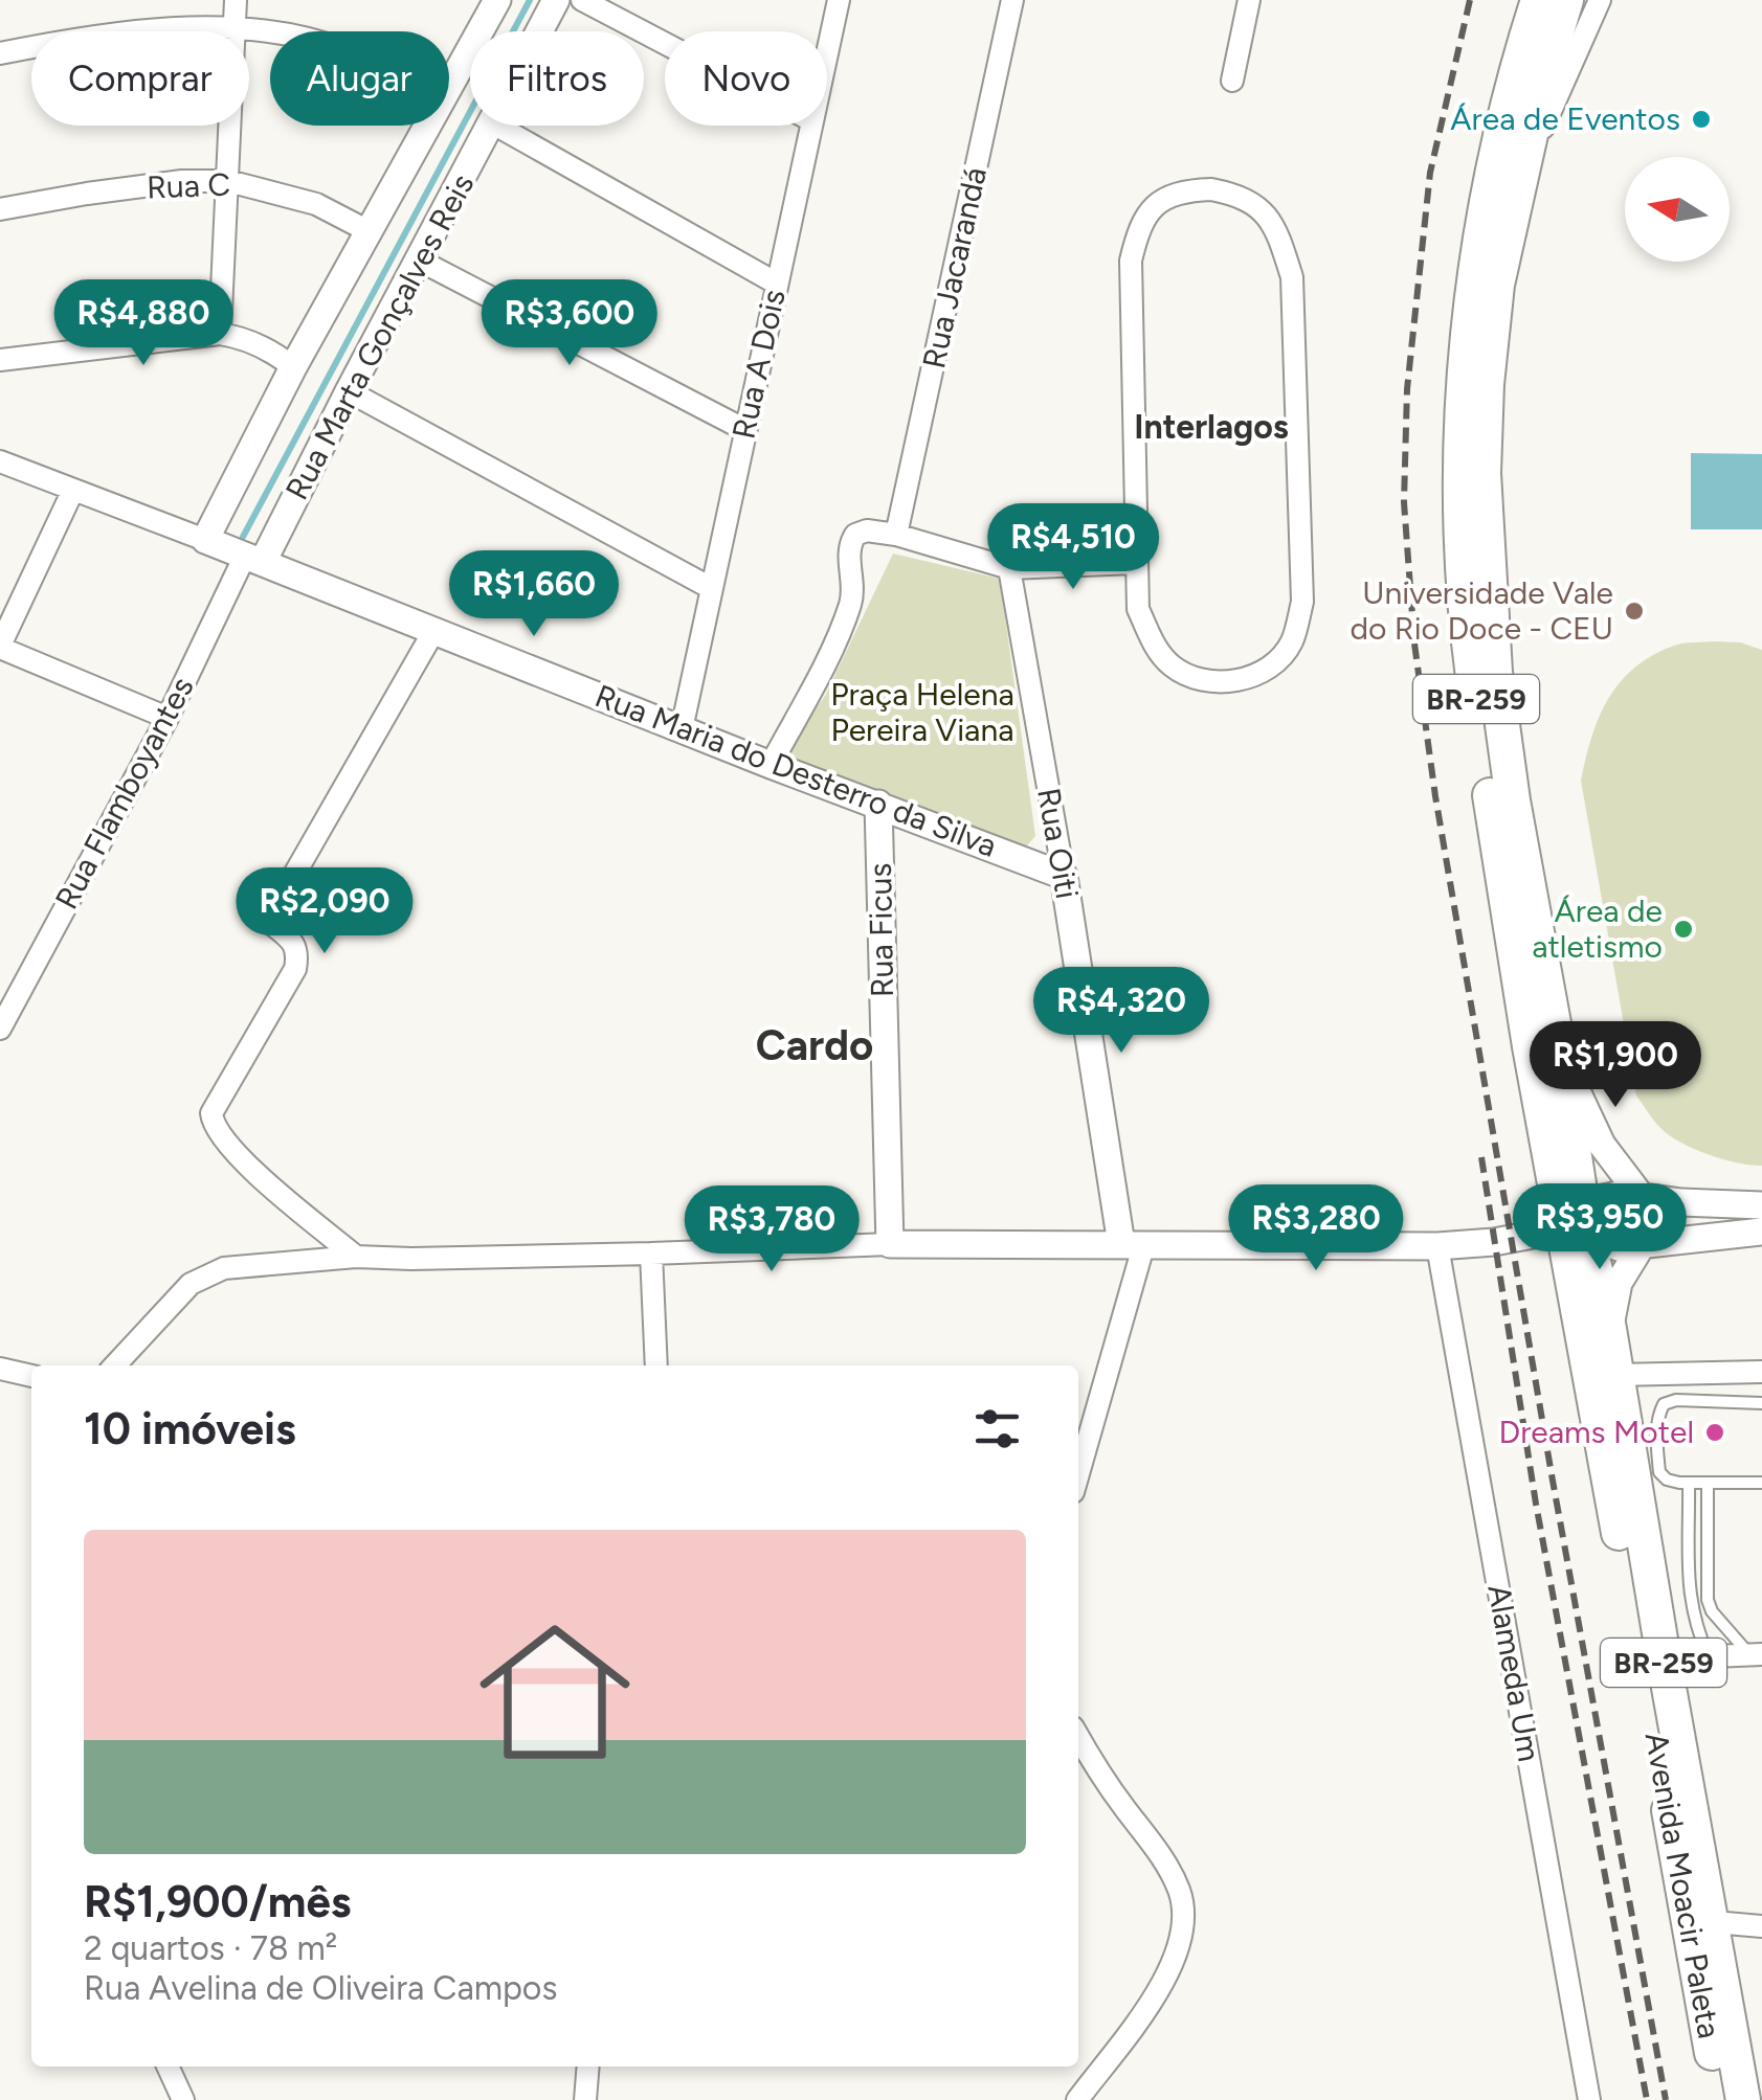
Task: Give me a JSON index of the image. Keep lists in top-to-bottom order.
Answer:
{
  "streets": {
    "main road": ["BR-259", "Avenida Moacir Paleta"],
    "street": [
      "Rua C",
      "Rua Jacarandá",
      "Rua Marta Gonçalves Reis",
      "Rua A Dois",
      "Rua Maria do Desterro da Silva",
      "Rua Flamboyantes",
      "Rua Oiti",
      "Rua Ficus",
      "Alameda Um"
    ]
  },
  "crossings": [
    ["Rua C", "Rua Marta Gonçalves Reis"],
    ["Rua Marta Gonçalves Reis", "Rua Maria do Desterro da Silva"],
    ["Rua Marta Gonçalves Reis", "Rua Flamboyantes"],
    ["Rua A Dois", "Rua Maria do Desterro da Silva"],
    ["Rua Maria do Desterro da Silva", "Rua Flamboyantes"],
    ["Rua Maria do Desterro da Silva", "Rua Oiti"],
    ["Rua Maria do Desterro da Silva", "Rua Ficus"]
  ],
  "districts": ["Interlagos", "Cardo"],
  "parks": ["Praça Helena Pereira Viana"],
  "places": [
    "Área de Eventos",
    "Universidade Vale do Rio Doce - CEU",
    "Área de atletismo",
    "Dreams Motel"
  ],
  "north": "left",
  "page": {
    "chip": [
      "Comprar",
      "Alugar",
      "Filtros",
      "Novo"
    ],
    "price": [
      "R$4,880",
      "R$3,600",
      "R$4,510",
      "R$1,660",
      "R$2,090",
      "R$4,320",
      "R$1,900",
      "R$3,950",
      "R$3,280",
      "R$3,780"
    ],
    "heading": "10 imóveis",
    "list": [
      {
        "name": "R$1,900/mês",
        "note": "2 quartos · 78 m² · Rua Avelina de Oliveira Campos"
      }
    ]
  }
}
